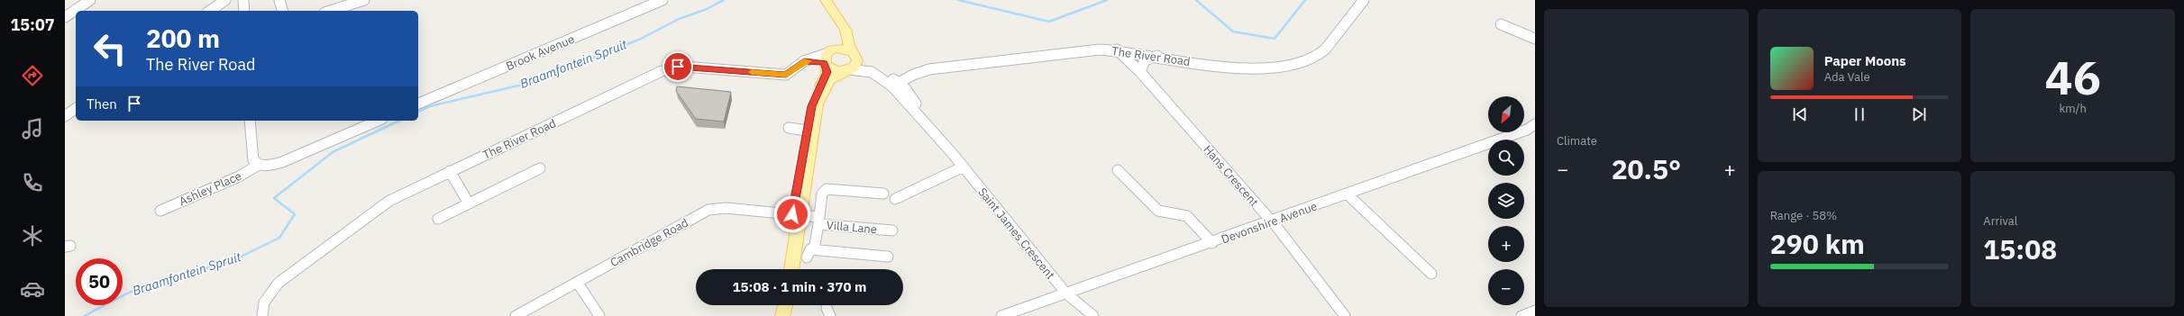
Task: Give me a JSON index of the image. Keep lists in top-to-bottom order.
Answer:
{
  "streets": {
    "street": [
      "Brook Avenue",
      "The River Road",
      "Hans Crescent",
      "Ashley Place",
      "Devonshire Avenue",
      "Villa Lane",
      "Saint James Crescent",
      "Cambridge Road"
    ]
  },
  "crossings": [
    ["The River Road", "Hans Crescent"],
    ["The River Road", "Saint James Crescent"],
    ["Hans Crescent", "Devonshire Avenue"],
    ["Devonshire Avenue", "Saint James Crescent"],
    ["Villa Lane", "Cambridge Road"]
  ],
  "water": ["Braamfontein Spruit"],
  "north": "bottom left",
  "page": {
    "tabs": "15:07",
    "tile": [
      "Climate",
      ["46", "km/h"],
      ["Range · 58%", "290 km"],
      ["Arrival", "15:08"]
    ],
    "turn": ["200 m", "The River Road"],
    "song": ["Paper Moons", "Ada Vale"],
    "then": "Then",
    "map_buttons": ["+", "−"],
    "heat": ["−", "20.5°", "+"],
    "limit": "50",
    "trip": "15:08 · 1 min · 370 m"
  }
}
